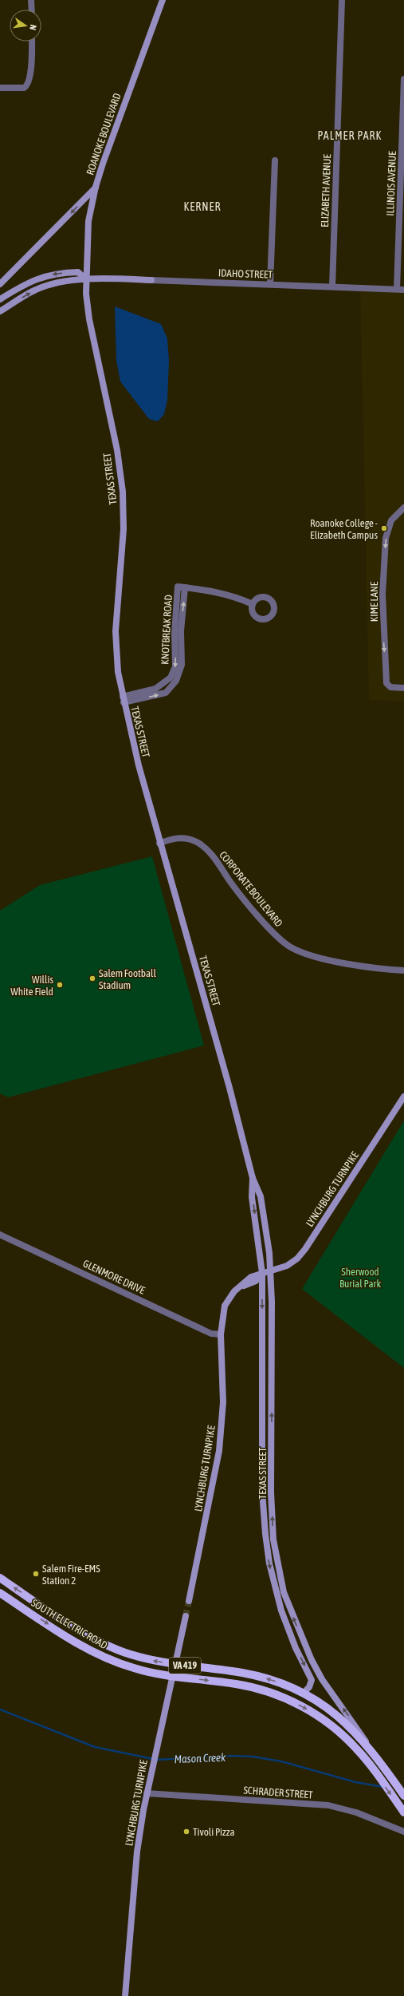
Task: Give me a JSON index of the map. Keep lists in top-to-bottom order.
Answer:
{
  "streets": {
    "main road": [
      "ROANOKE BOULEVARD",
      "IDAHO STREET",
      "TEXAS STREET",
      "LYNCHBURG TURNPIKE",
      "SOUTH ELECTRIC ROAD",
      "VA 419"
    ],
    "street": [
      "ILLINOIS AVENUE",
      "ELIZABETH AVENUE",
      "KIME LANE",
      "KNOTBREAK ROAD",
      "CORPORATE BOULEVARD",
      "GLENMORE DRIVE",
      "SCHRADER STREET"
    ]
  },
  "crossings": [
    ["ROANOKE BOULEVARD", "IDAHO STREET"],
    ["ROANOKE BOULEVARD", "TEXAS STREET"],
    ["ILLINOIS AVENUE", "IDAHO STREET"],
    ["ELIZABETH AVENUE", "IDAHO STREET"],
    ["IDAHO STREET", "TEXAS STREET"],
    ["TEXAS STREET", "KNOTBREAK ROAD"],
    ["TEXAS STREET", "CORPORATE BOULEVARD"],
    ["TEXAS STREET", "LYNCHBURG TURNPIKE"],
    ["TEXAS STREET", "SOUTH ELECTRIC ROAD"],
    ["LYNCHBURG TURNPIKE", "GLENMORE DRIVE"],
    ["LYNCHBURG TURNPIKE", "SOUTH ELECTRIC ROAD"],
    ["LYNCHBURG TURNPIKE", "SCHRADER STREET"]
  ],
  "one_way": ["KIME LANE"],
  "districts": ["PALMER PARK", "KERNER"],
  "water": ["Mason Creek"],
  "parks": ["Sherwood Burial Park"],
  "places": [
    "Roanoke College - Elizabeth Campus",
    "Salem Football Stadium",
    "Willis White Field",
    "Salem Fire-EMS Station 2",
    "Tivoli Pizza"
  ],
  "north": "right"
}
